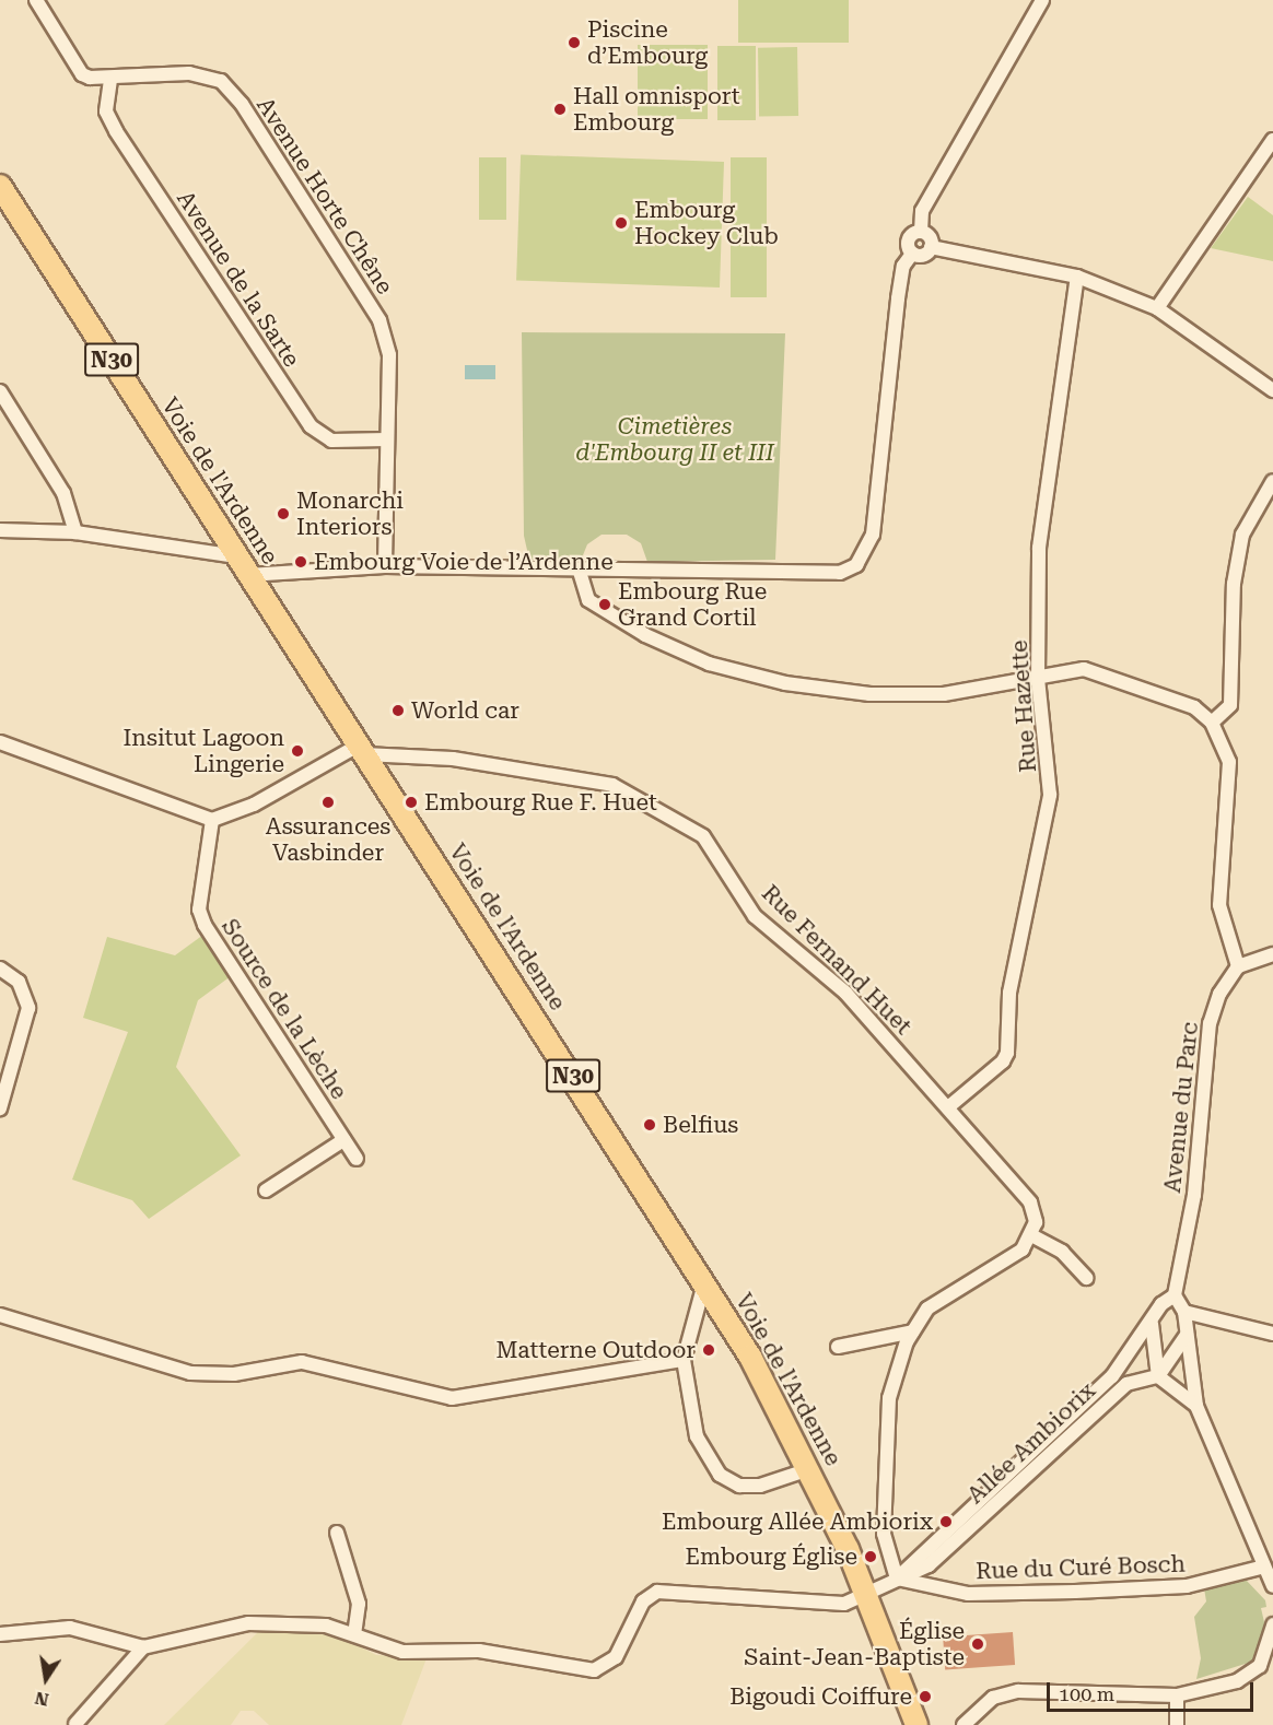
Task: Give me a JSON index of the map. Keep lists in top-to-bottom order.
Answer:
{
  "streets": {
    "main road": ["N30", "Voie de l'Ardenne"],
    "street": [
      "Avenue Horte Chêne",
      "Avenue de la Sarte",
      "Rue Hazette",
      "Rue Fernand Huet",
      "Source de la Lèche",
      "Avenue du Parc",
      "Allée Ambiorix",
      "Rue du Curé Bosch"
    ]
  },
  "crossings": [
    ["Avenue Horte Chêne", "Avenue de la Sarte"],
    ["Voie de l'Ardenne", "Rue Fernand Huet"],
    ["Voie de l'Ardenne", "Allée Ambiorix"],
    ["Rue Hazette", "Rue Fernand Huet"],
    ["Avenue du Parc", "Allée Ambiorix"],
    ["Allée Ambiorix", "Rue du Curé Bosch"]
  ],
  "parks": ["Cimetières d'Embourg II et III"],
  "places": [
    "Piscine d’Embourg",
    "Hall omnisport Embourg",
    "Embourg Hockey Club",
    "Monarchi Interiors",
    "Embourg Voie de l’Ardenne",
    "Embourg Rue Grand Cortil",
    "World car",
    "Insitut Lagoon Lingerie",
    "Assurances Vasbinder",
    "Embourg Rue F. Huet",
    "Belfius",
    "Matterne Outdoor",
    "Embourg Allée Ambiorix",
    "Embourg Église",
    "Église Saint-Jean-Baptiste",
    "Bigoudi Coiffure"
  ],
  "scale_bar": "100 m",
  "north": "bottom"
}
